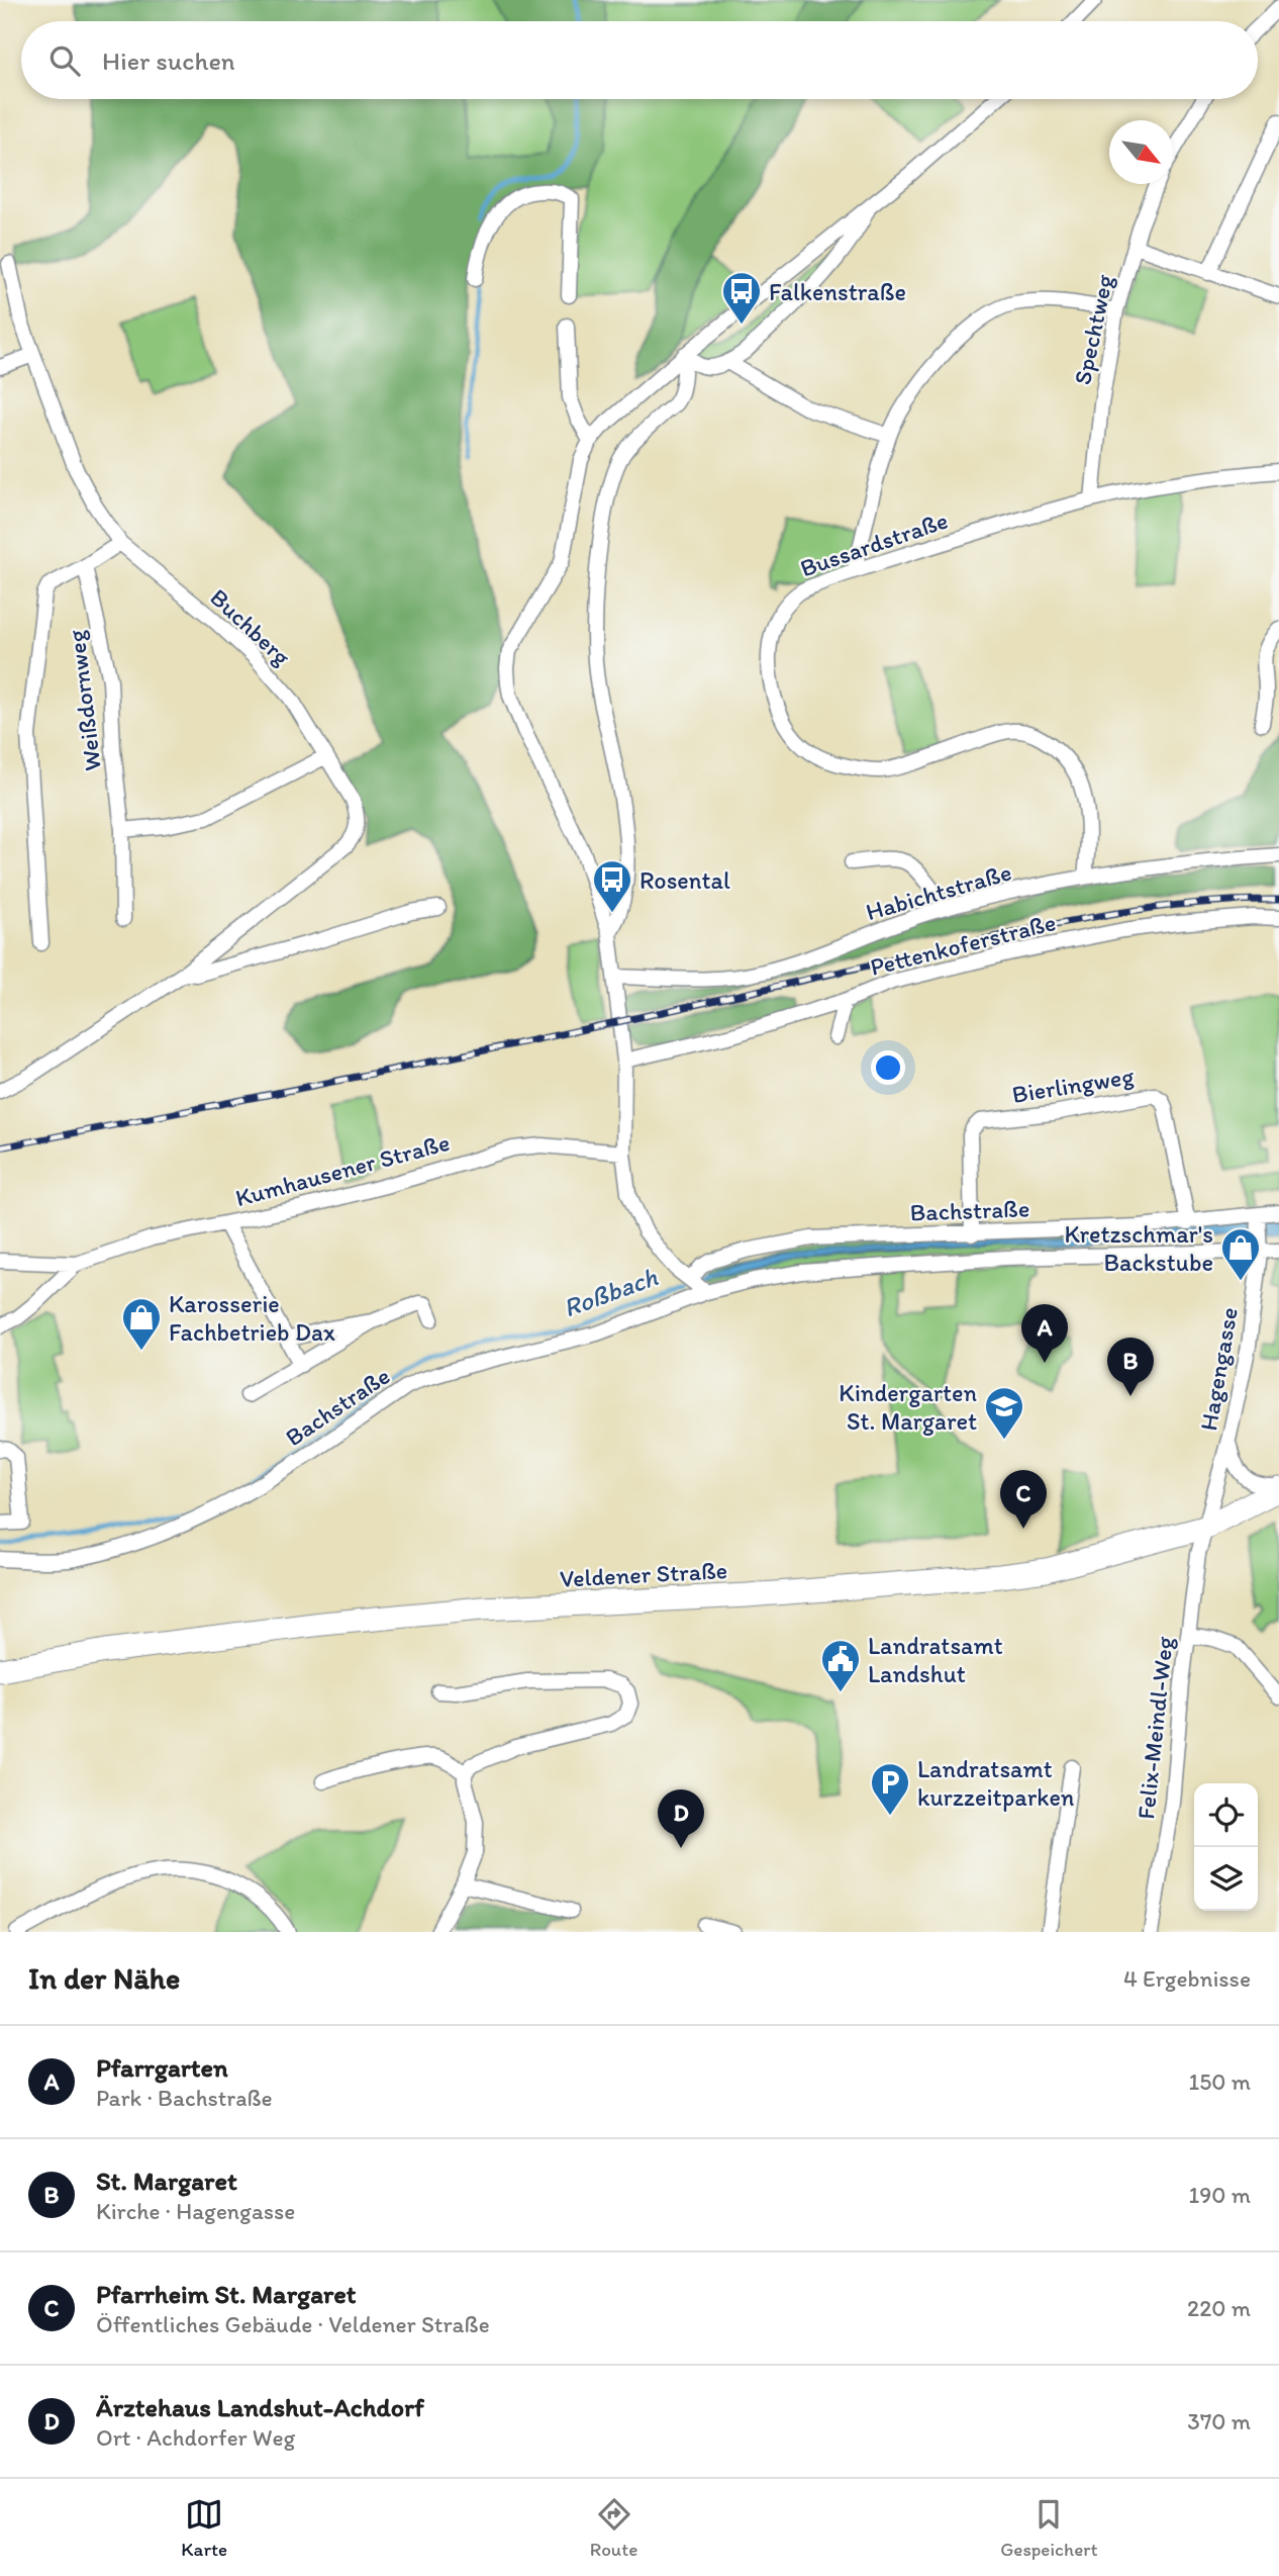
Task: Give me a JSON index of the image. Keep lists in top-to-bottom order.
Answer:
{
  "streets": {
    "main road": ["Veldener Straße"],
    "street": [
      "Spechtweg",
      "Bussardstraße",
      "Buchberg",
      "Weißdornweg",
      "Habichtstraße",
      "Pettenkoferstraße",
      "Bierlingweg",
      "Kumhausener Straße",
      "Bachstraße",
      "Hagengasse",
      "Felix-Meindl-Weg"
    ]
  },
  "crossings": [
    ["Spechtweg", "Bussardstraße"],
    ["Bussardstraße", "Habichtstraße"],
    ["Bierlingweg", "Bachstraße"],
    ["Bachstraße", "Hagengasse"],
    ["Hagengasse", "Veldener Straße"],
    ["Hagengasse", "Felix-Meindl-Weg"],
    ["Veldener Straße", "Felix-Meindl-Weg"]
  ],
  "water": ["Roßbach"],
  "places": {
    "bus stop": ["Falkenstraße", "Rosental"],
    "shop": ["Kretzschmar's Backstube", "Karosserie Fachbetrieb Dax"],
    "school or university": ["Kindergarten St. Margaret"],
    "public building": ["Landratsamt Landshut"],
    "parking": ["Landratsamt kurzzeitparken"]
  },
  "north": "bottom right",
  "page": {
    "search": "Hier suchen",
    "pins": [
      "A",
      "B",
      "C",
      "D"
    ],
    "heading": ["In der Nähe", "4 Ergebnisse"],
    "list": [
      {
        "mark": "A",
        "name": "Pfarrgarten",
        "note": "Park · Bachstraße",
        "value": "150 m"
      },
      {
        "mark": "B",
        "name": "St. Margaret",
        "note": "Kirche · Hagengasse",
        "value": "190 m"
      },
      {
        "mark": "C",
        "name": "Pfarrheim St. Margaret",
        "note": "Öffentliches Gebäude · Veldener Straße",
        "value": "220 m"
      },
      {
        "mark": "D",
        "name": "Ärztehaus Landshut-Achdorf",
        "note": "Ort · Achdorfer Weg",
        "value": "370 m"
      }
    ],
    "nav": ["Karte", "Route", "Gespeichert"]
  }
}
